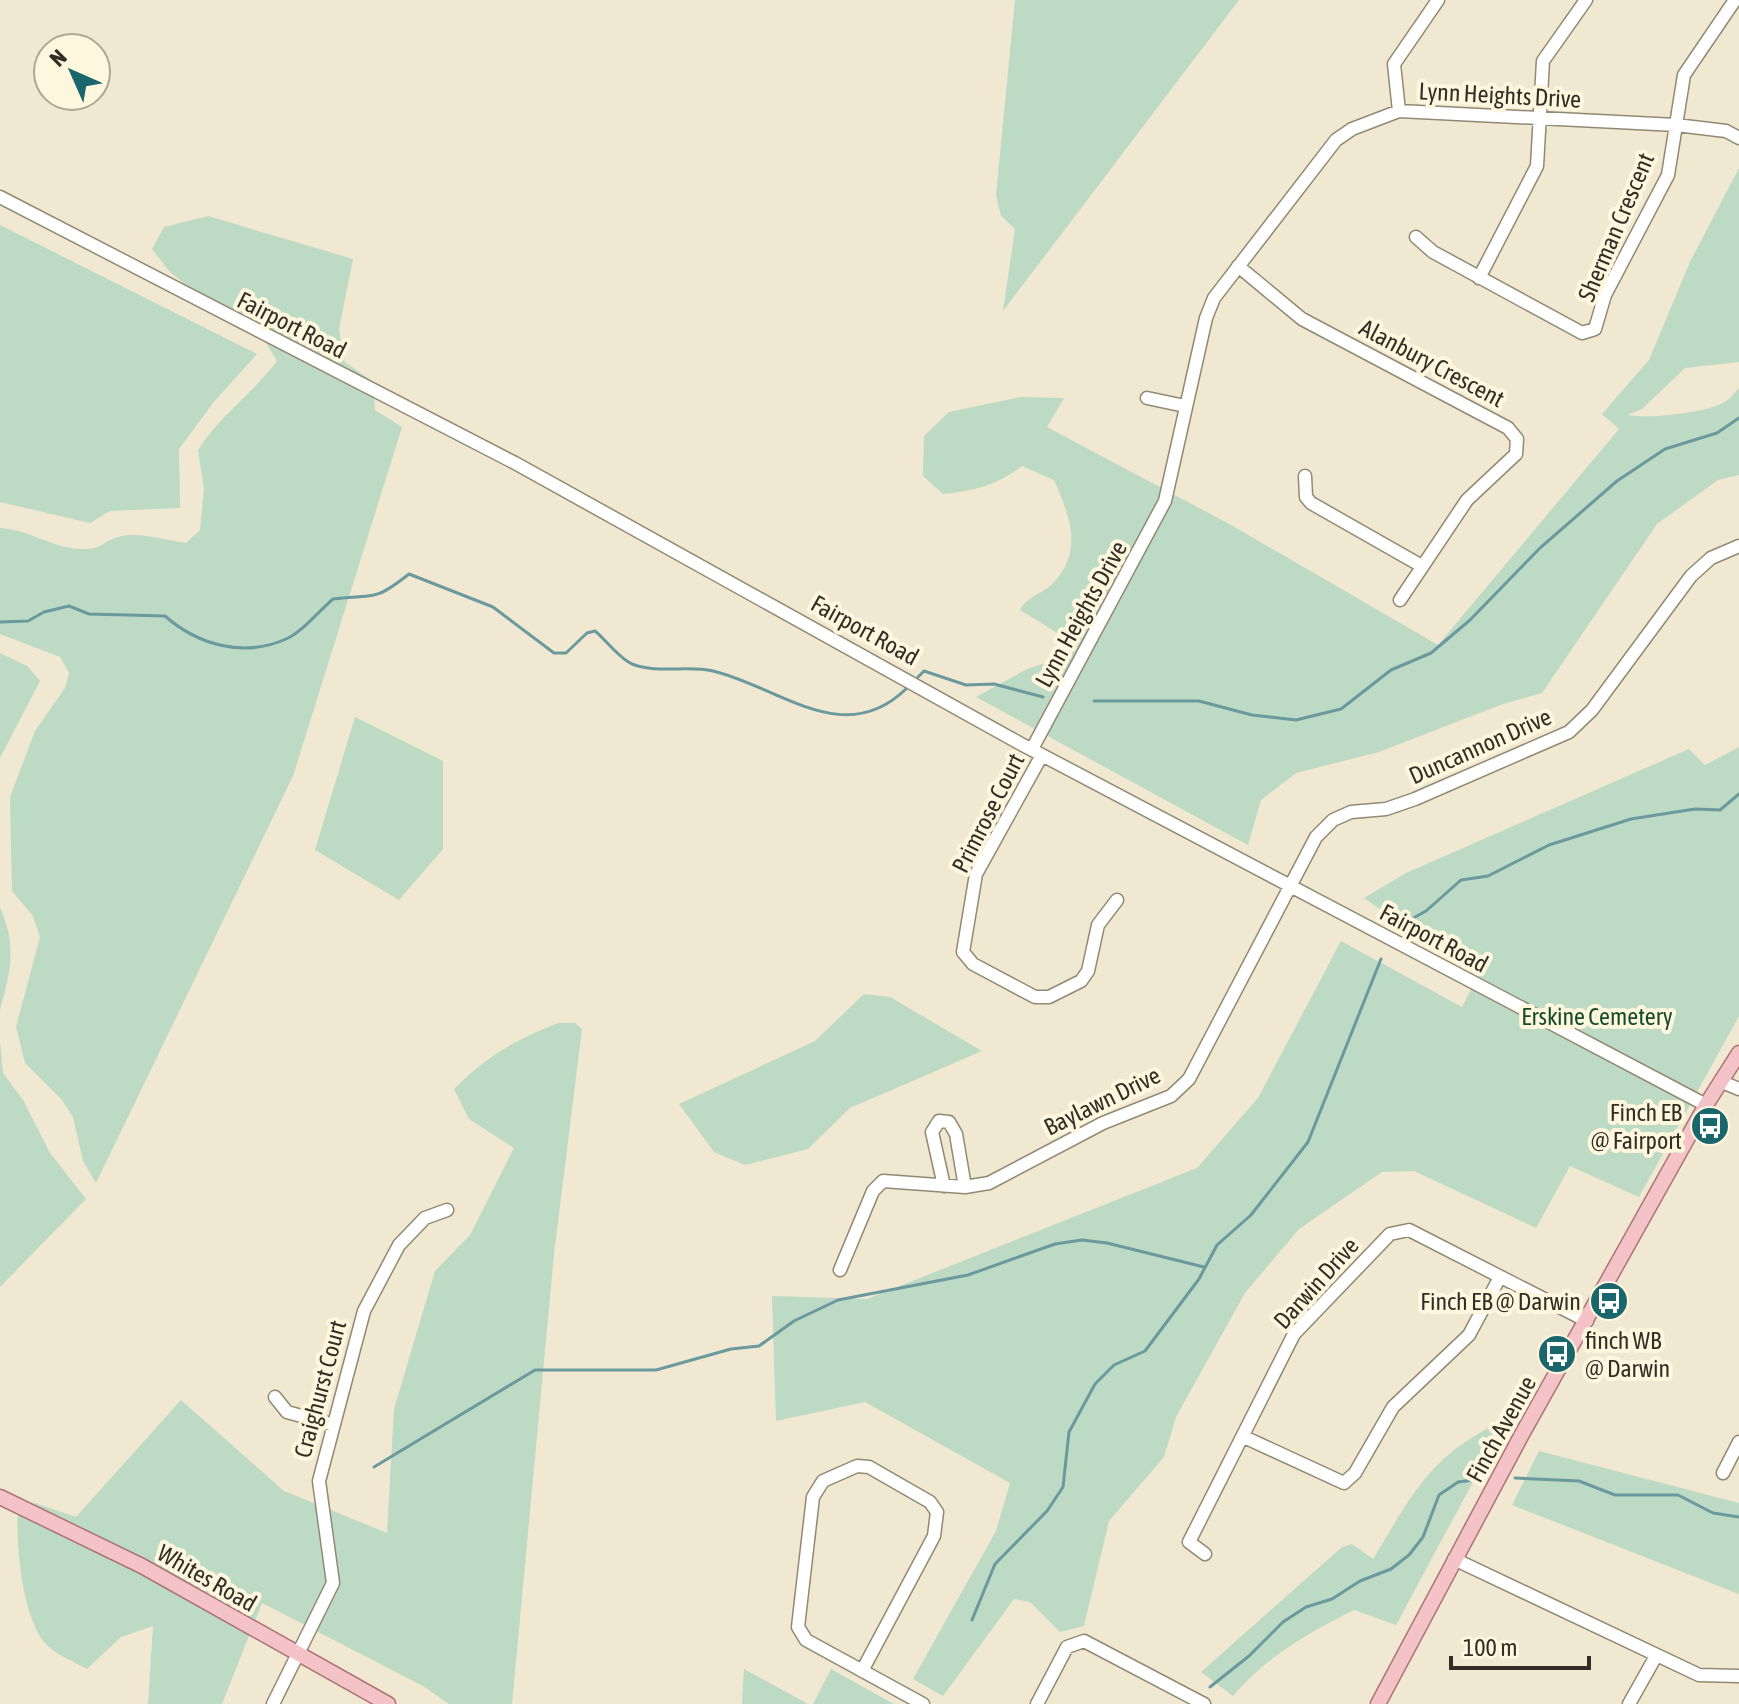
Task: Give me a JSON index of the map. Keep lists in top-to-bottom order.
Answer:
{
  "streets": {
    "main road": ["Finch Avenue", "Whites Road"],
    "street": [
      "Lynn Heights Drive",
      "Sherman Crescent",
      "Fairport Road",
      "Alanbury Crescent",
      "Duncannon Drive",
      "Primrose Court",
      "Baylawn Drive",
      "Darwin Drive",
      "Craighurst Court"
    ]
  },
  "crossings": [
    ["Lynn Heights Drive", "Sherman Crescent"],
    ["Lynn Heights Drive", "Fairport Road"],
    ["Lynn Heights Drive", "Alanbury Crescent"],
    ["Lynn Heights Drive", "Primrose Court"],
    ["Fairport Road", "Duncannon Drive"],
    ["Fairport Road", "Primrose Court"],
    ["Fairport Road", "Baylawn Drive"],
    ["Fairport Road", "Finch Avenue"],
    ["Duncannon Drive", "Baylawn Drive"],
    ["Darwin Drive", "Finch Avenue"],
    ["Craighurst Court", "Whites Road"]
  ],
  "parks": ["Erskine Cemetery"],
  "places": {
    "bus stop": ["Finch EB @ Fairport", "Finch EB @ Darwin", "finch WB @ Darwin"]
  },
  "scale_bar": "100 m",
  "north": "top left"
}
